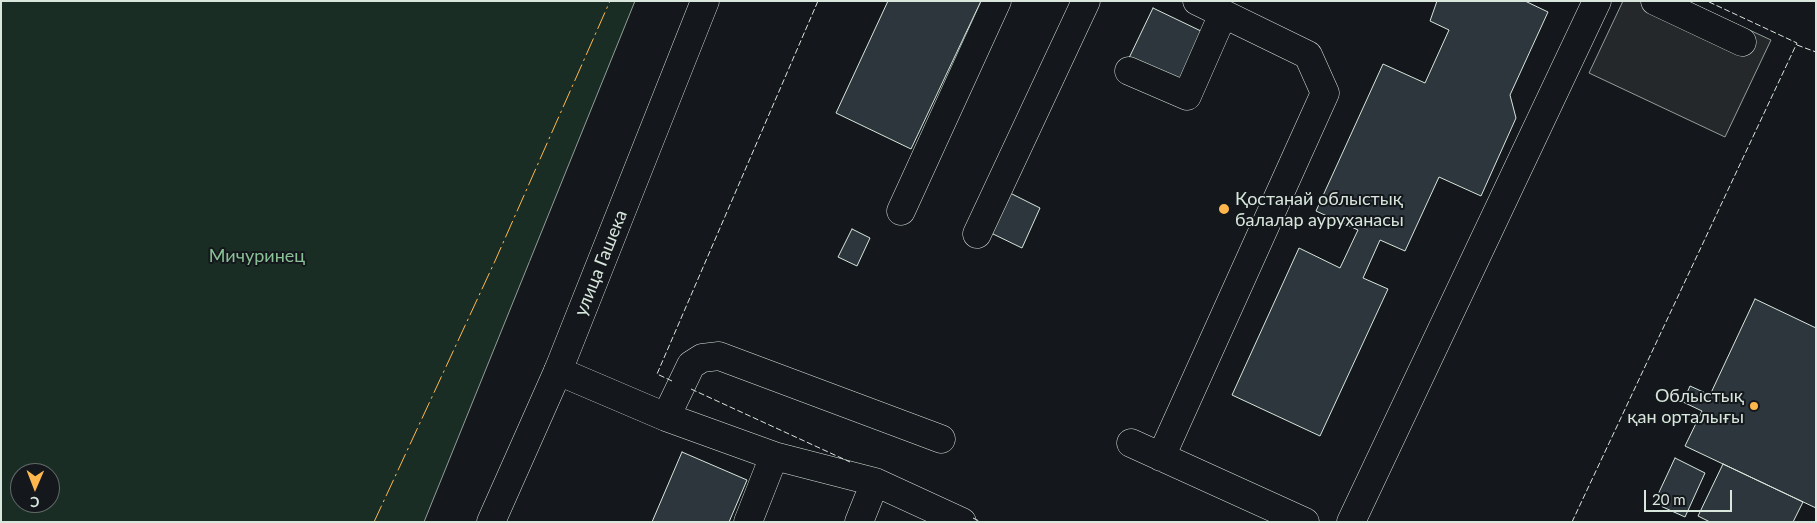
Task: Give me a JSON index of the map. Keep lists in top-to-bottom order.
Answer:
{
  "streets": {
    "main road": ["улица Гашека"]
  },
  "parks": ["Мичуринец"],
  "places": ["Қостанай облыстық балалар ауруханасы", "Облыстық қан орталығы"],
  "scale_bar": "20 m",
  "north": "bottom"
}
